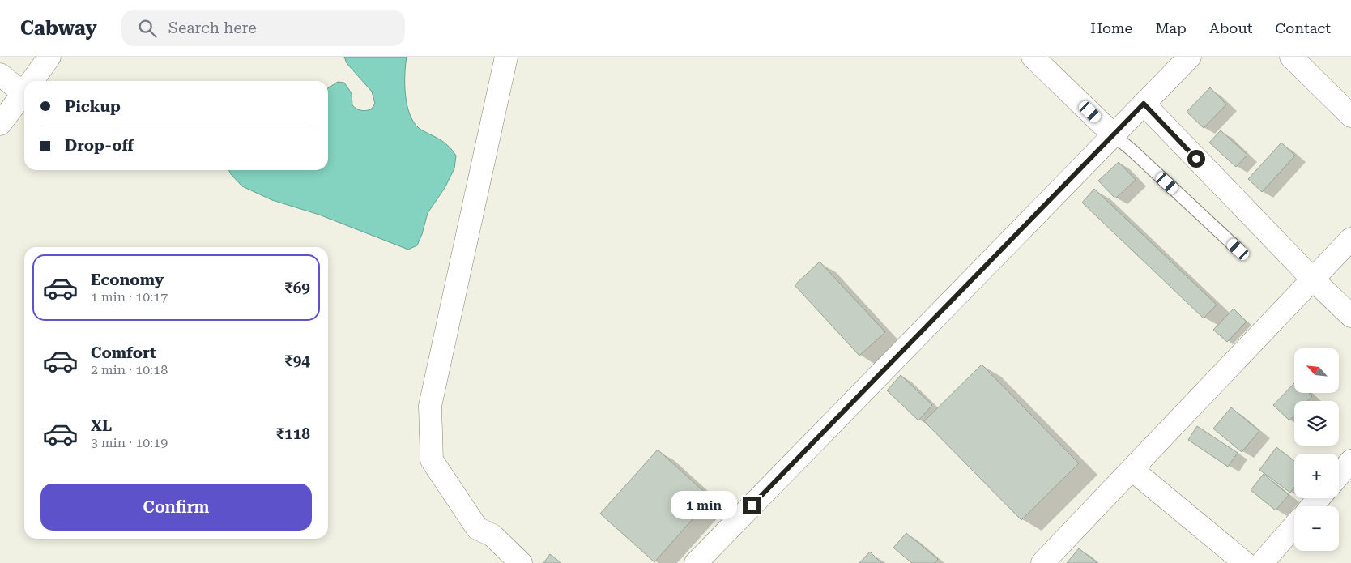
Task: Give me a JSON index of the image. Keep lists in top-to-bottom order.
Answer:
{
  "north": "top left",
  "page": {
    "header": "Cabway",
    "search": "Search here",
    "nav": [
      "Home",
      "Map",
      "About",
      "Contact"
    ],
    "banner": ["Pickup", "Drop-off"],
    "list": [
      {
        "name": "Economy",
        "note": "1 min · 10:17",
        "value": "₹69"
      },
      {
        "name": "Comfort",
        "note": "2 min · 10:18",
        "value": "₹94"
      },
      {
        "name": "XL",
        "note": "3 min · 10:19",
        "value": "₹118"
      }
    ],
    "map_buttons": ["+", "−"],
    "buttons": "Confirm",
    "bubble": "1 min"
  }
}
